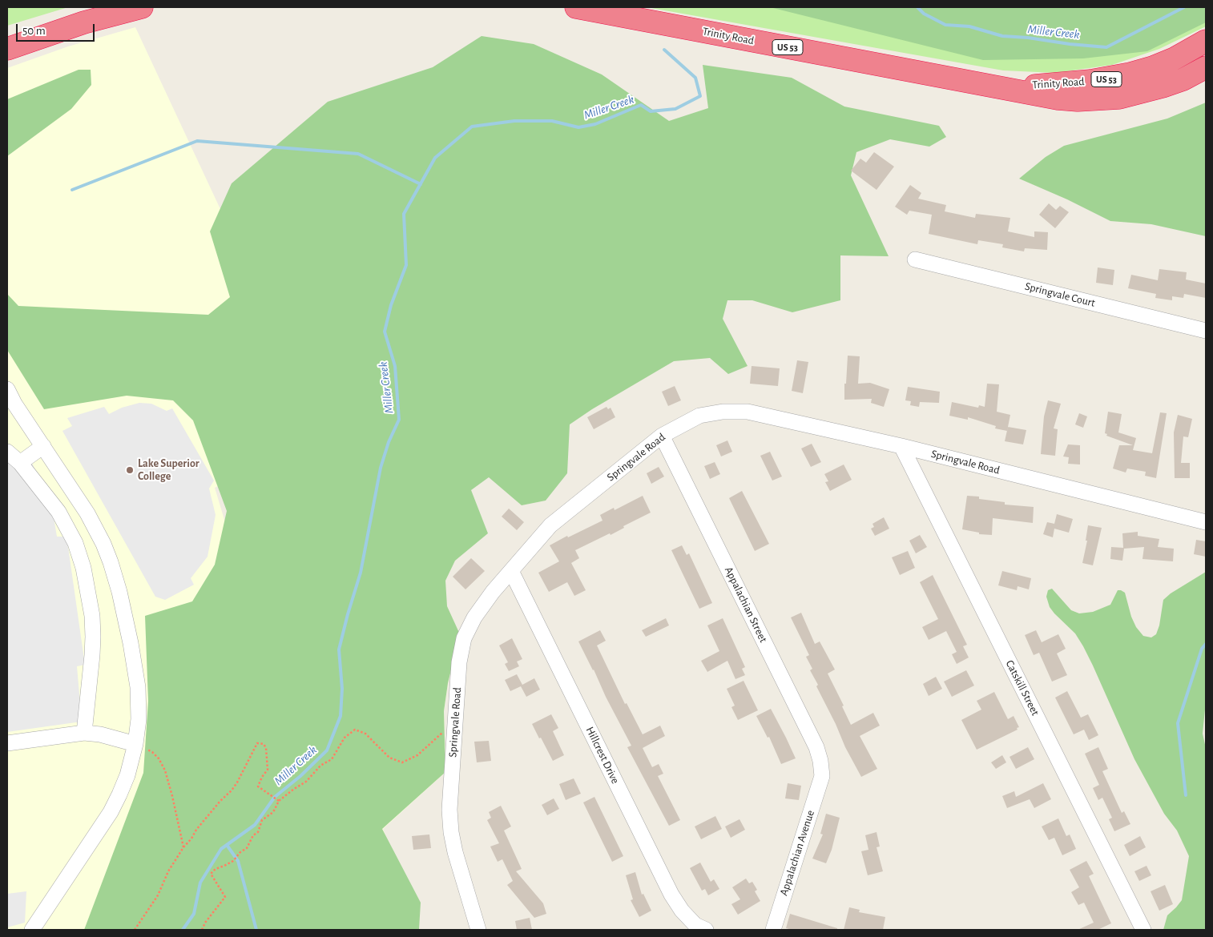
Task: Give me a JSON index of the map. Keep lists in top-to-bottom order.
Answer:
{
  "streets": {
    "highway": ["Trinity Road", "US 53"],
    "street": [
      "Springvale Court",
      "Springvale Road",
      "Appalachian Street",
      "Catskill Street",
      "Hillcrest Drive",
      "Appalachian Avenue"
    ]
  },
  "crossings": [
    ["Springvale Road", "Appalachian Street"],
    ["Springvale Road", "Catskill Street"],
    ["Springvale Road", "Hillcrest Drive"],
    ["Appalachian Street", "Appalachian Avenue"]
  ],
  "water": ["Miller Creek"],
  "places": ["Lake Superior College"],
  "scale_bar": "50 m"
}
